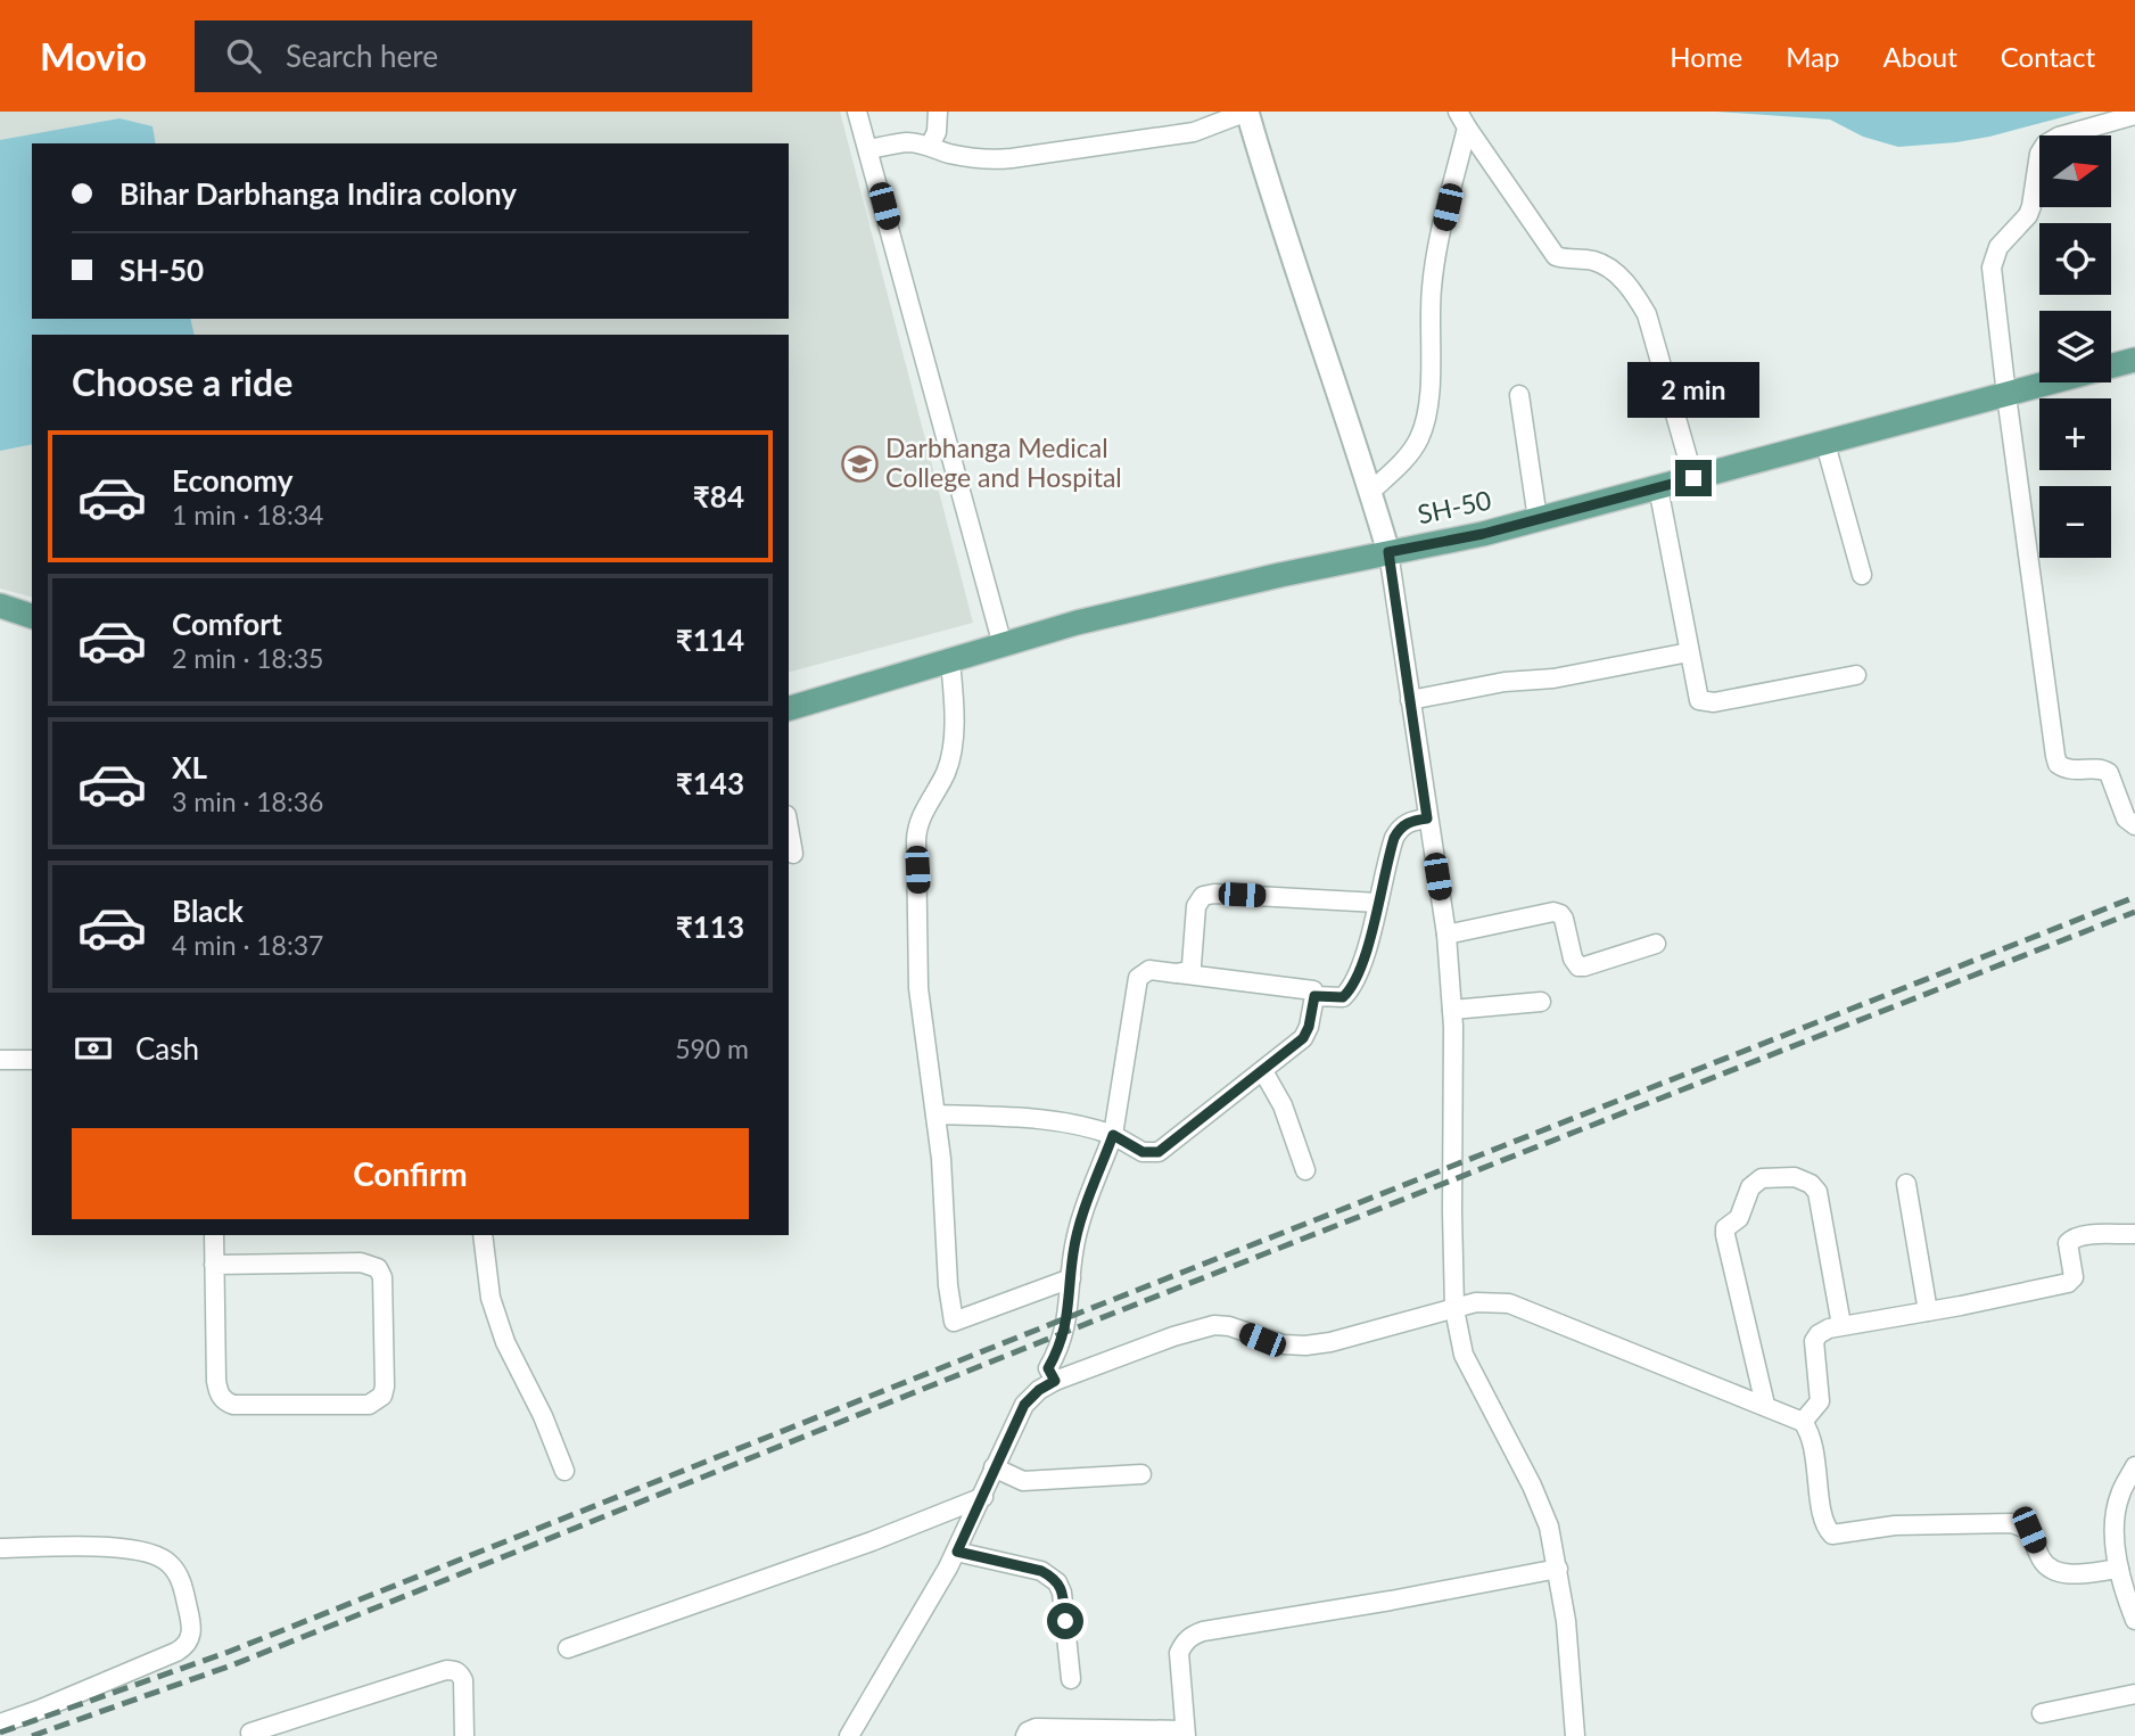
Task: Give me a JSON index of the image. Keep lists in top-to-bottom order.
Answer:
{
  "streets": {
    "main road": ["SH-50"]
  },
  "places": {
    "school or university": ["Darbhanga Medical College and Hospital"]
  },
  "north": "right",
  "page": {
    "header": "Movio",
    "search": "Search here",
    "nav": [
      "Home",
      "Map",
      "About",
      "Contact"
    ],
    "map_buttons": ["+", "−"],
    "banner": ["Bihar Darbhanga Indira colony", "SH-50"],
    "heading": "Choose a ride",
    "bubble": "2 min",
    "list": [
      {
        "name": "Economy",
        "note": "1 min · 18:34",
        "value": "₹84"
      },
      {
        "name": "Comfort",
        "note": "2 min · 18:35",
        "value": "₹114"
      },
      {
        "name": "XL",
        "note": "3 min · 18:36",
        "value": "₹143"
      },
      {
        "name": "Black",
        "note": "4 min · 18:37",
        "value": "₹113"
      }
    ],
    "pay": ["Cash", "590 m"],
    "buttons": "Confirm"
  }
}
